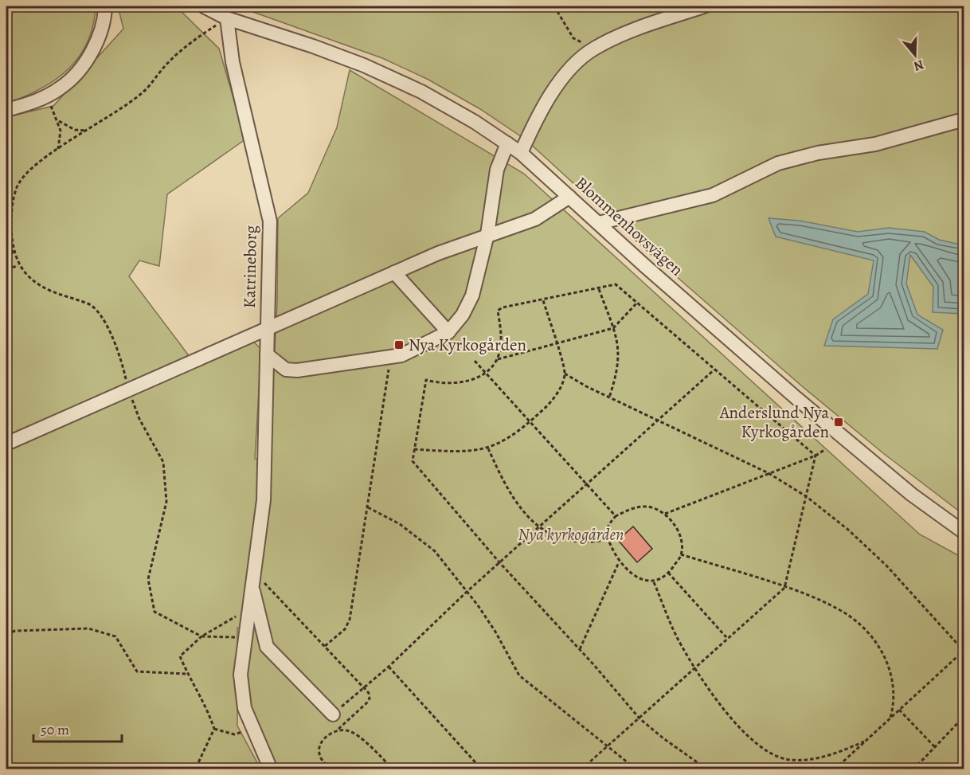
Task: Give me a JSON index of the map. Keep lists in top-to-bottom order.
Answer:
{
  "streets": {
    "street": ["Blommenhovsvägen", "Katrineborg"]
  },
  "crossings": [
    ["Blommenhovsvägen", "Katrineborg"]
  ],
  "parks": ["Nya kyrkogården"],
  "places": {
    "transit": ["Nya Kyrkogården", "Anderslund Nya Kyrkogården"]
  },
  "scale_bar": "50 m",
  "north": "bottom"
}
